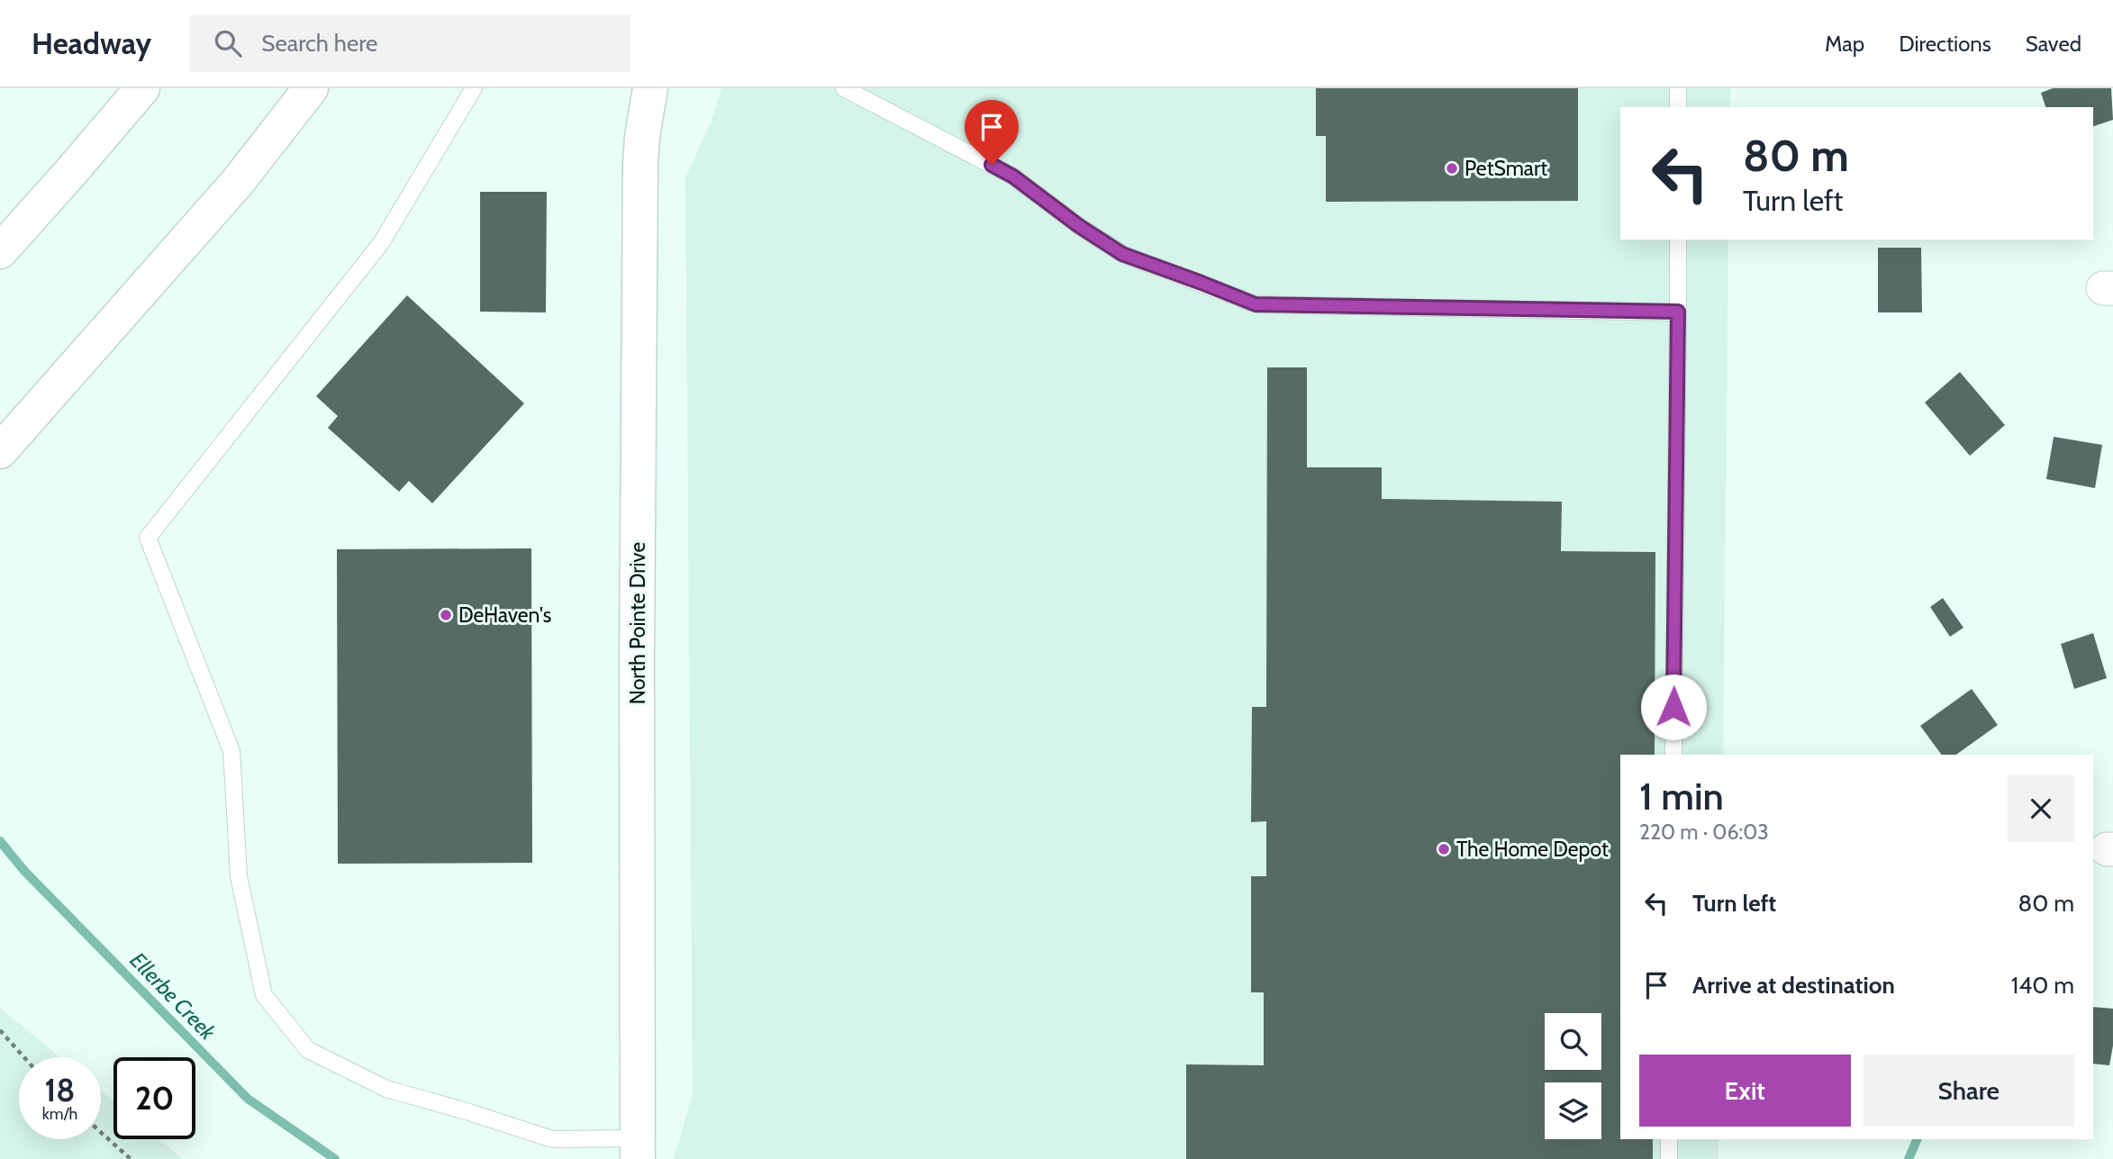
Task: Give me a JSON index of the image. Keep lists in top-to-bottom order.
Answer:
{
  "streets": {
    "main road": ["North Pointe Drive"]
  },
  "water": ["Ellerbe Creek"],
  "places": ["PetSmart", "DeHaven's", "The Home Depot"],
  "page": {
    "header": "Headway",
    "search": "Search here",
    "nav": ["Map", "Directions", "Saved"],
    "turn": ["80 m", "Turn left"],
    "heading": ["1 min", "220 m · 06:03"],
    "list": [
      {
        "name": "Turn left",
        "value": "80 m"
      },
      {
        "name": "Arrive at destination",
        "value": "140 m"
      }
    ],
    "buttons": ["Exit", "Share"],
    "speed": "18 km/h",
    "limit": "20"
  }
}
